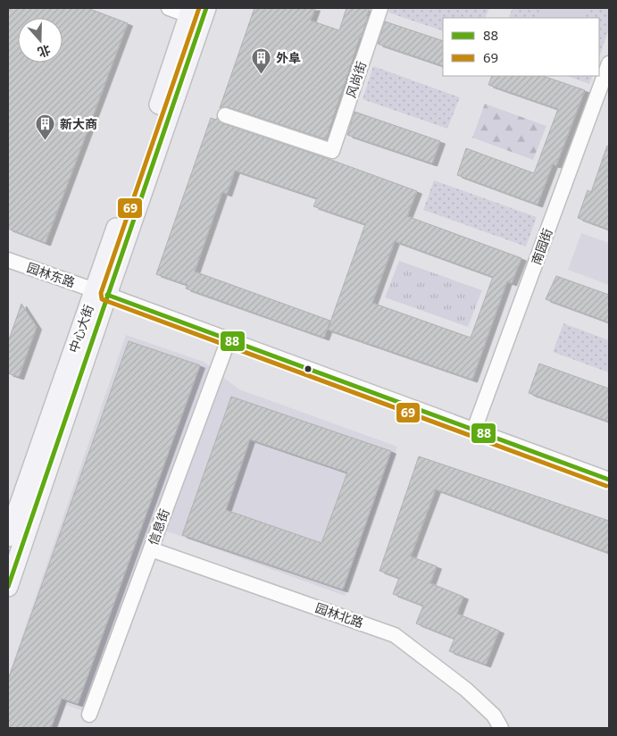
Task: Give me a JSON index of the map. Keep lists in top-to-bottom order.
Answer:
{
  "streets": {
    "main road": ["中心大街"],
    "street": [
      "风尚街",
      "南园街",
      "园林东路",
      "信息街",
      "园林北路"
    ]
  },
  "crossings": [
    ["南园街", "园林东路"],
    ["园林东路", "中心大街"],
    ["园林东路", "信息街"],
    ["信息街", "园林北路"]
  ],
  "places": {
    "building": ["外阜", "新大商"]
  },
  "lines": ["transit line 88", "transit line 69"],
  "legend": ["88", "69"],
  "north": "bottom"
}
